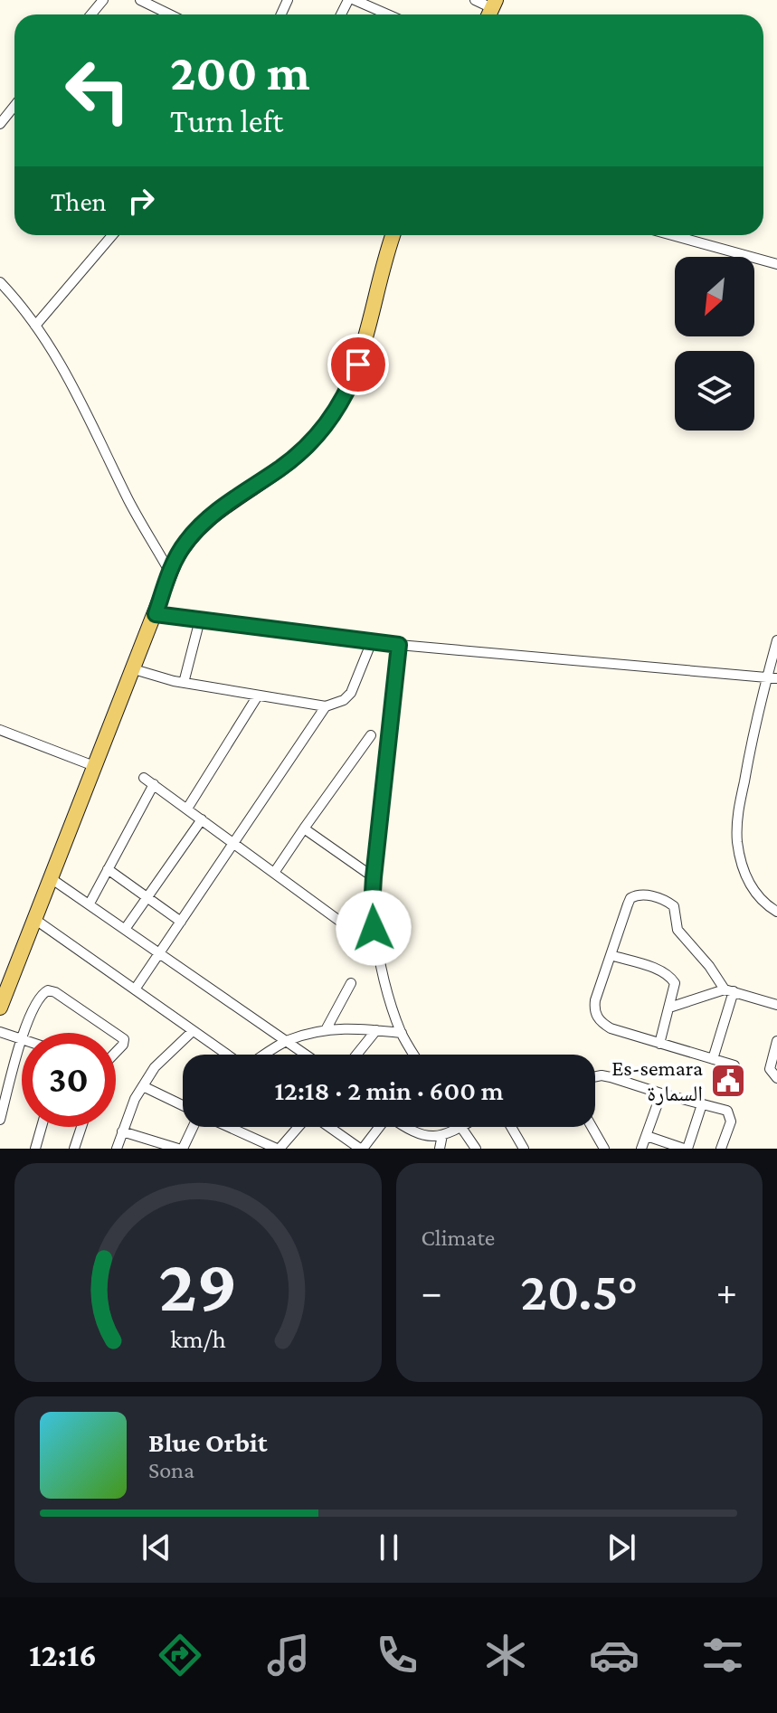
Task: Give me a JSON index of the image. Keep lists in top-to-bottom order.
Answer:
{
  "places": {
    "public building": ["Es-semara السمارة"]
  },
  "north": "bottom left",
  "page": {
    "turn": ["200 m", "Turn left"],
    "then": "Then",
    "limit": "30",
    "trip": "12:18 · 2 min · 600 m",
    "tile": "Climate",
    "heat": ["−", "20.5°", "+"],
    "song": ["Blue Orbit", "Sona"],
    "tabs": "12:16",
    "gauge": ["29", "km/h"]
  }
}
